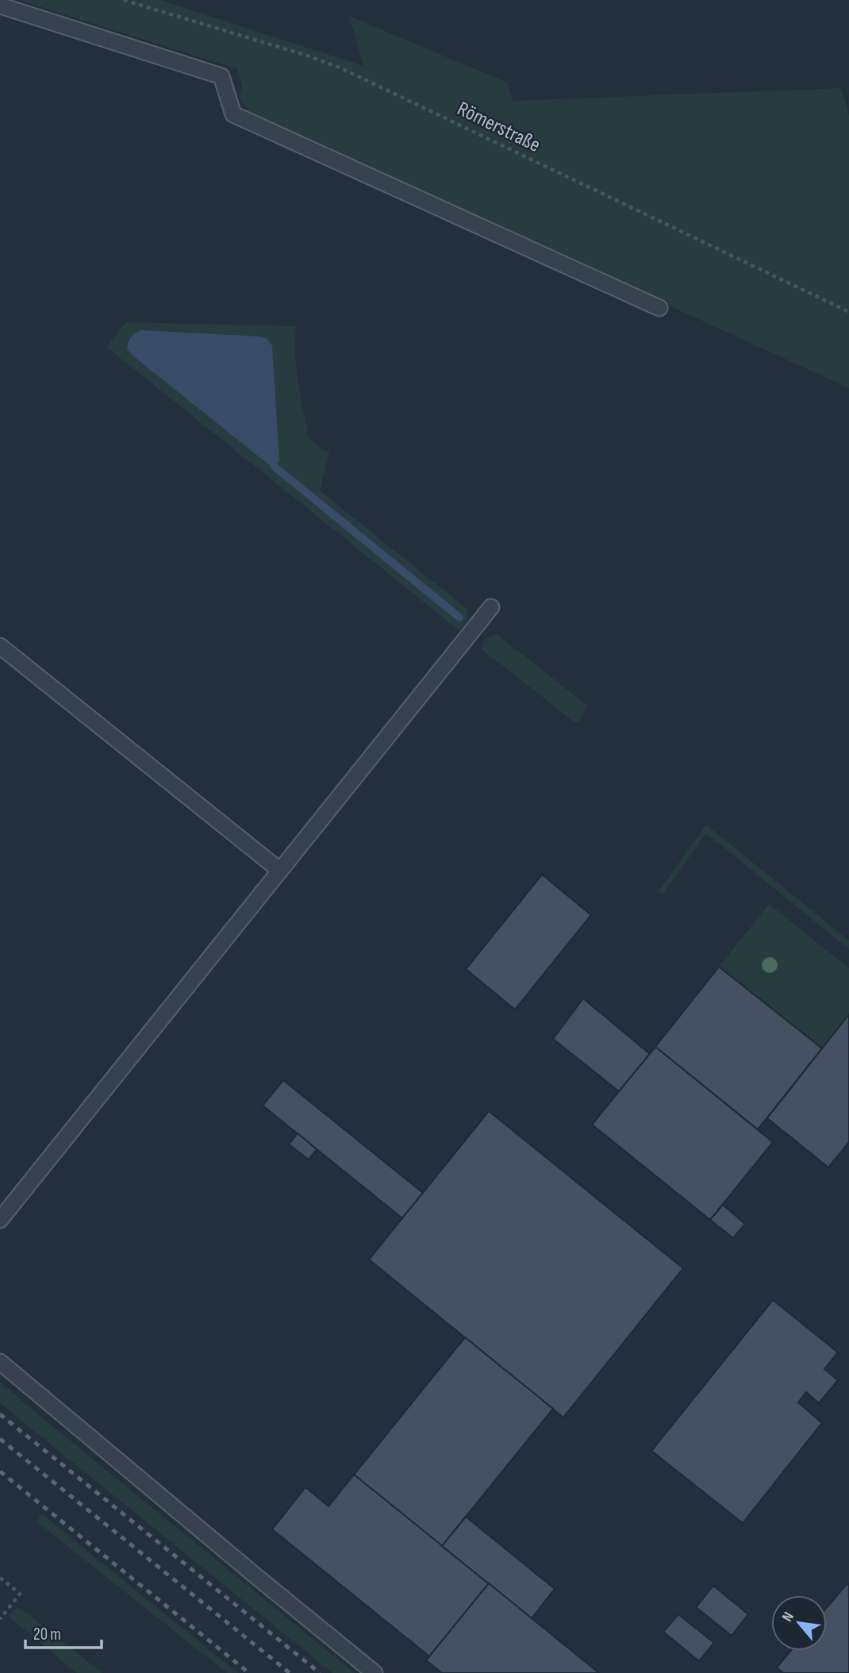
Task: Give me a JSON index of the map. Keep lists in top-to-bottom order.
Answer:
{
  "streets": {
    "path": ["Römerstraße"]
  },
  "scale_bar": "20 m",
  "north": "top left"
}
